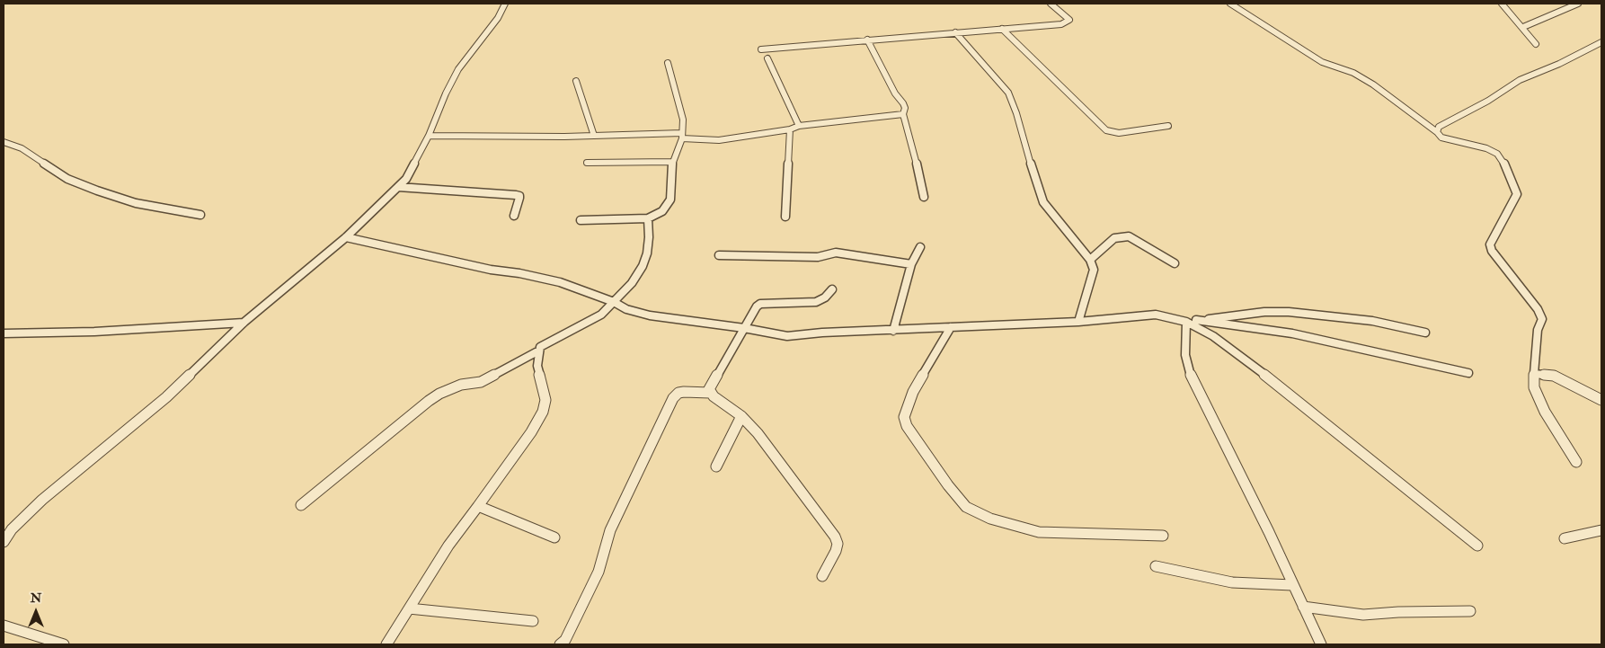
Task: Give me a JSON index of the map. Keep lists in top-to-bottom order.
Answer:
{
  "north": "top"
}
